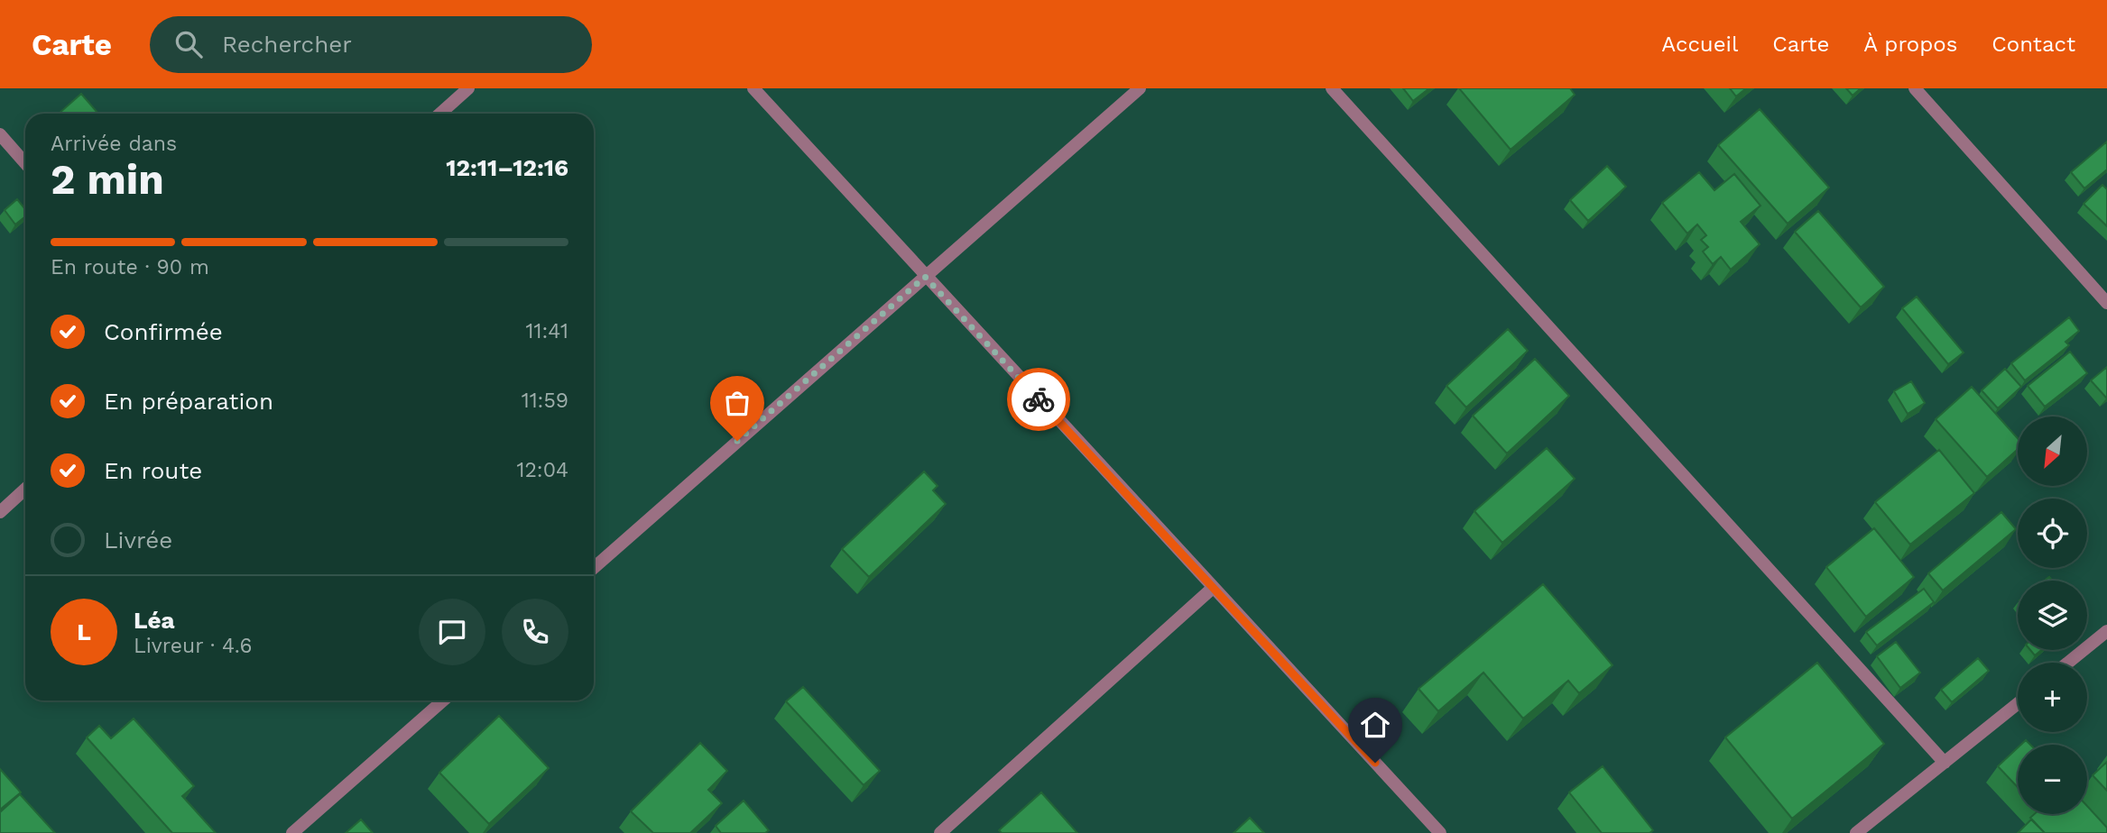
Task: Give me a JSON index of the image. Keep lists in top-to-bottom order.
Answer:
{
  "north": "bottom left",
  "page": {
    "header": "Carte",
    "search": "Rechercher",
    "nav": [
      "Accueil",
      "Carte",
      "À propos",
      "Contact"
    ],
    "heading": ["2 min", "Arrivée dans", "12:11–12:16"],
    "panel": ["Léa", "Livreur · 4.6"],
    "bar": "En route · 90 m",
    "list": [
      ["Confirmée", "11:41"],
      ["En préparation", "11:59"],
      ["En route", "12:04"],
      "Livrée"
    ],
    "map_buttons": ["+", "−"],
    "round": "L"
  }
}
